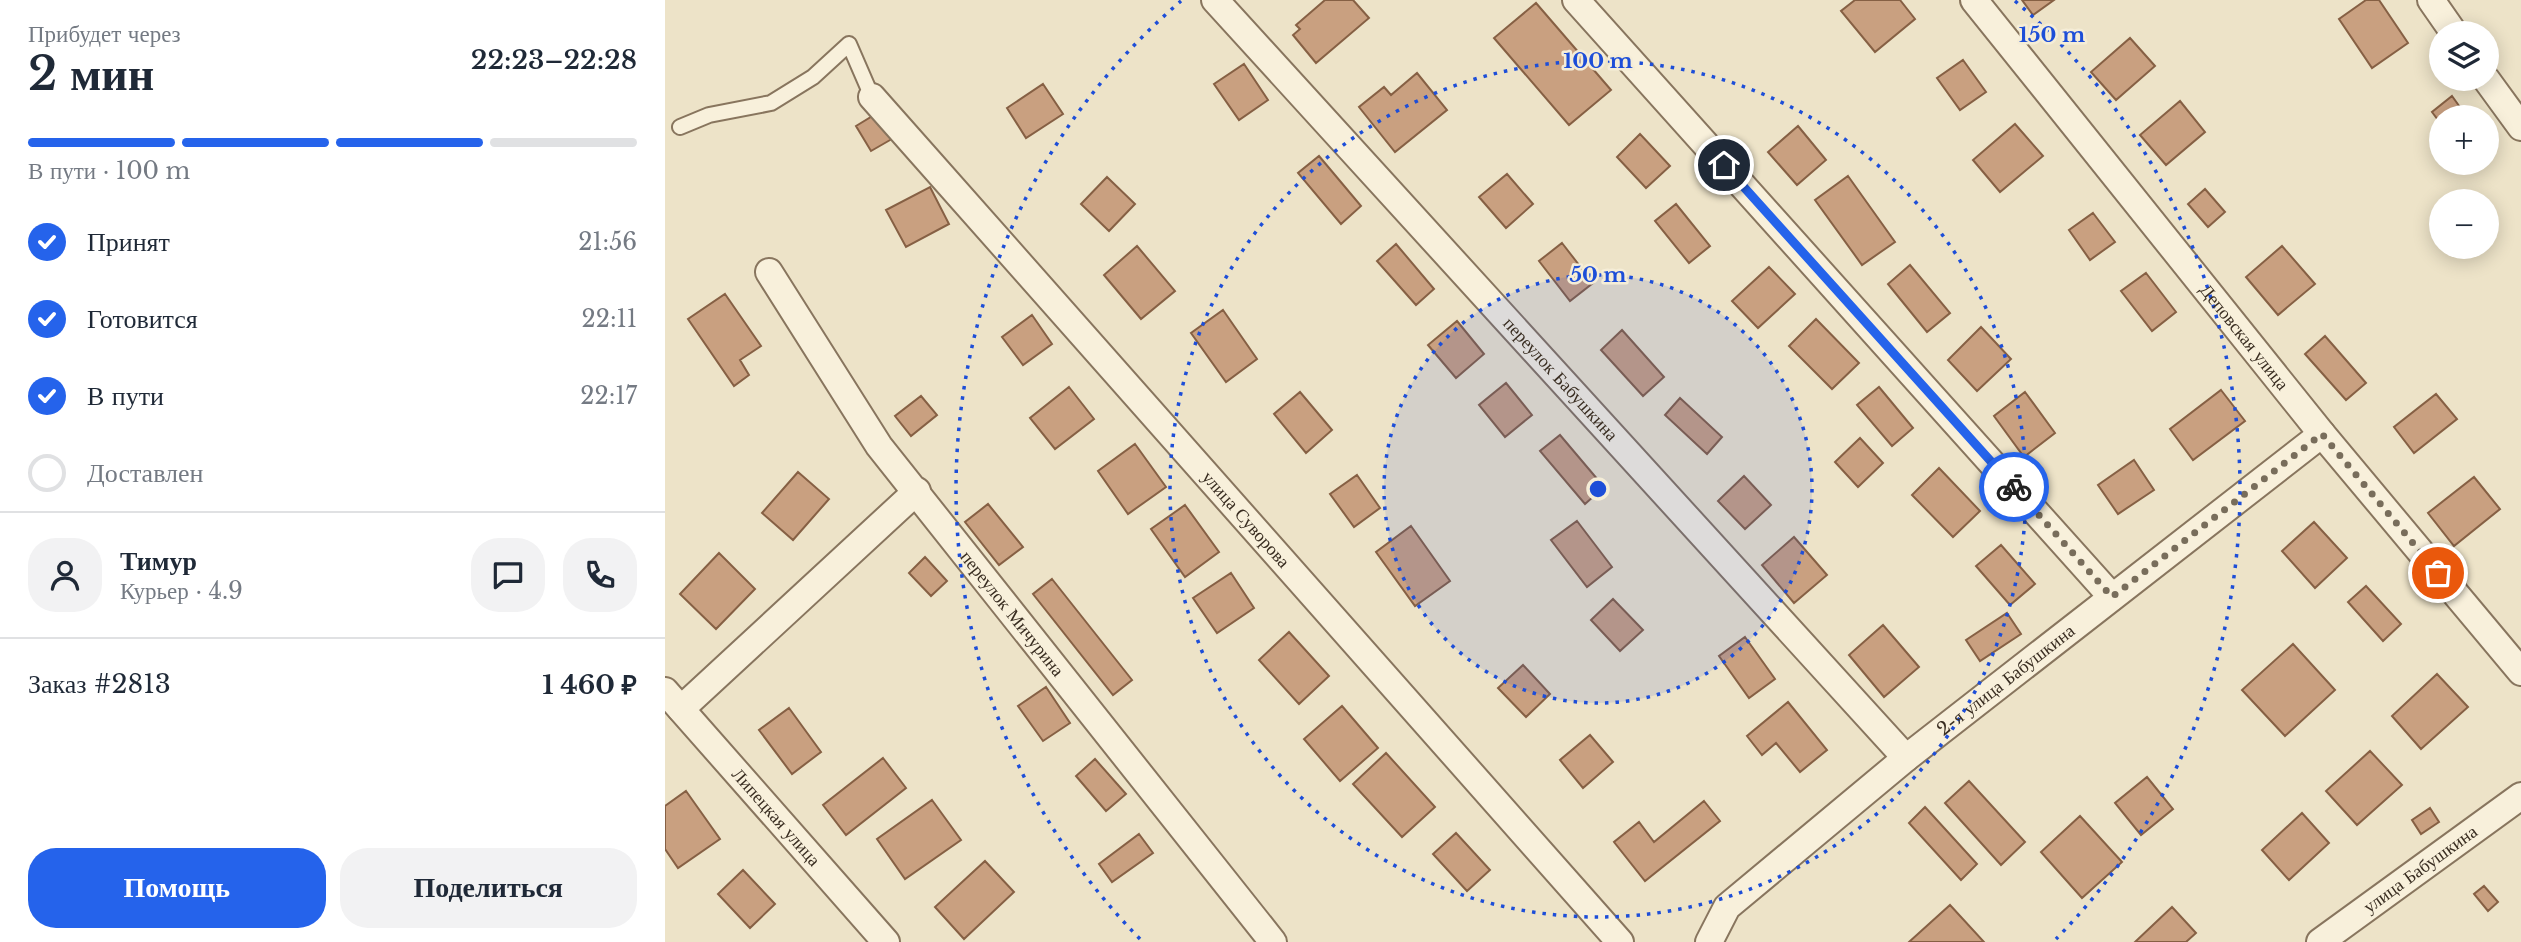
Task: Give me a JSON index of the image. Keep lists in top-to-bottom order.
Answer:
{
  "streets": {
    "street": [
      "Деповская улица",
      "переулок Бабушкина",
      "улица Суворова",
      "переулок Мичурина",
      "2-я улица Бабушкина",
      "Липецкая улица",
      "улица Бабушкина"
    ]
  },
  "crossings": [
    ["Деповская улица", "2-я улица Бабушкина"],
    ["переулок Бабушкина", "2-я улица Бабушкина"]
  ],
  "page": {
    "heading": ["2 мин", "Прибудет через", "22:23–22:28"],
    "panel": [
      "Тимур",
      "Курьер · 4.9",
      "Заказ #2813",
      "1 460 ₽"
    ],
    "map_buttons": ["+", "−"],
    "bar": "В пути · 100 m",
    "list": [
      ["Принят", "21:56"],
      ["Готовится", "22:11"],
      ["В пути", "22:17"],
      "Доставлен"
    ],
    "buttons": ["Помощь", "Поделиться"]
  },
  "rings": ["150 m", "100 m", "50 m"]
}
